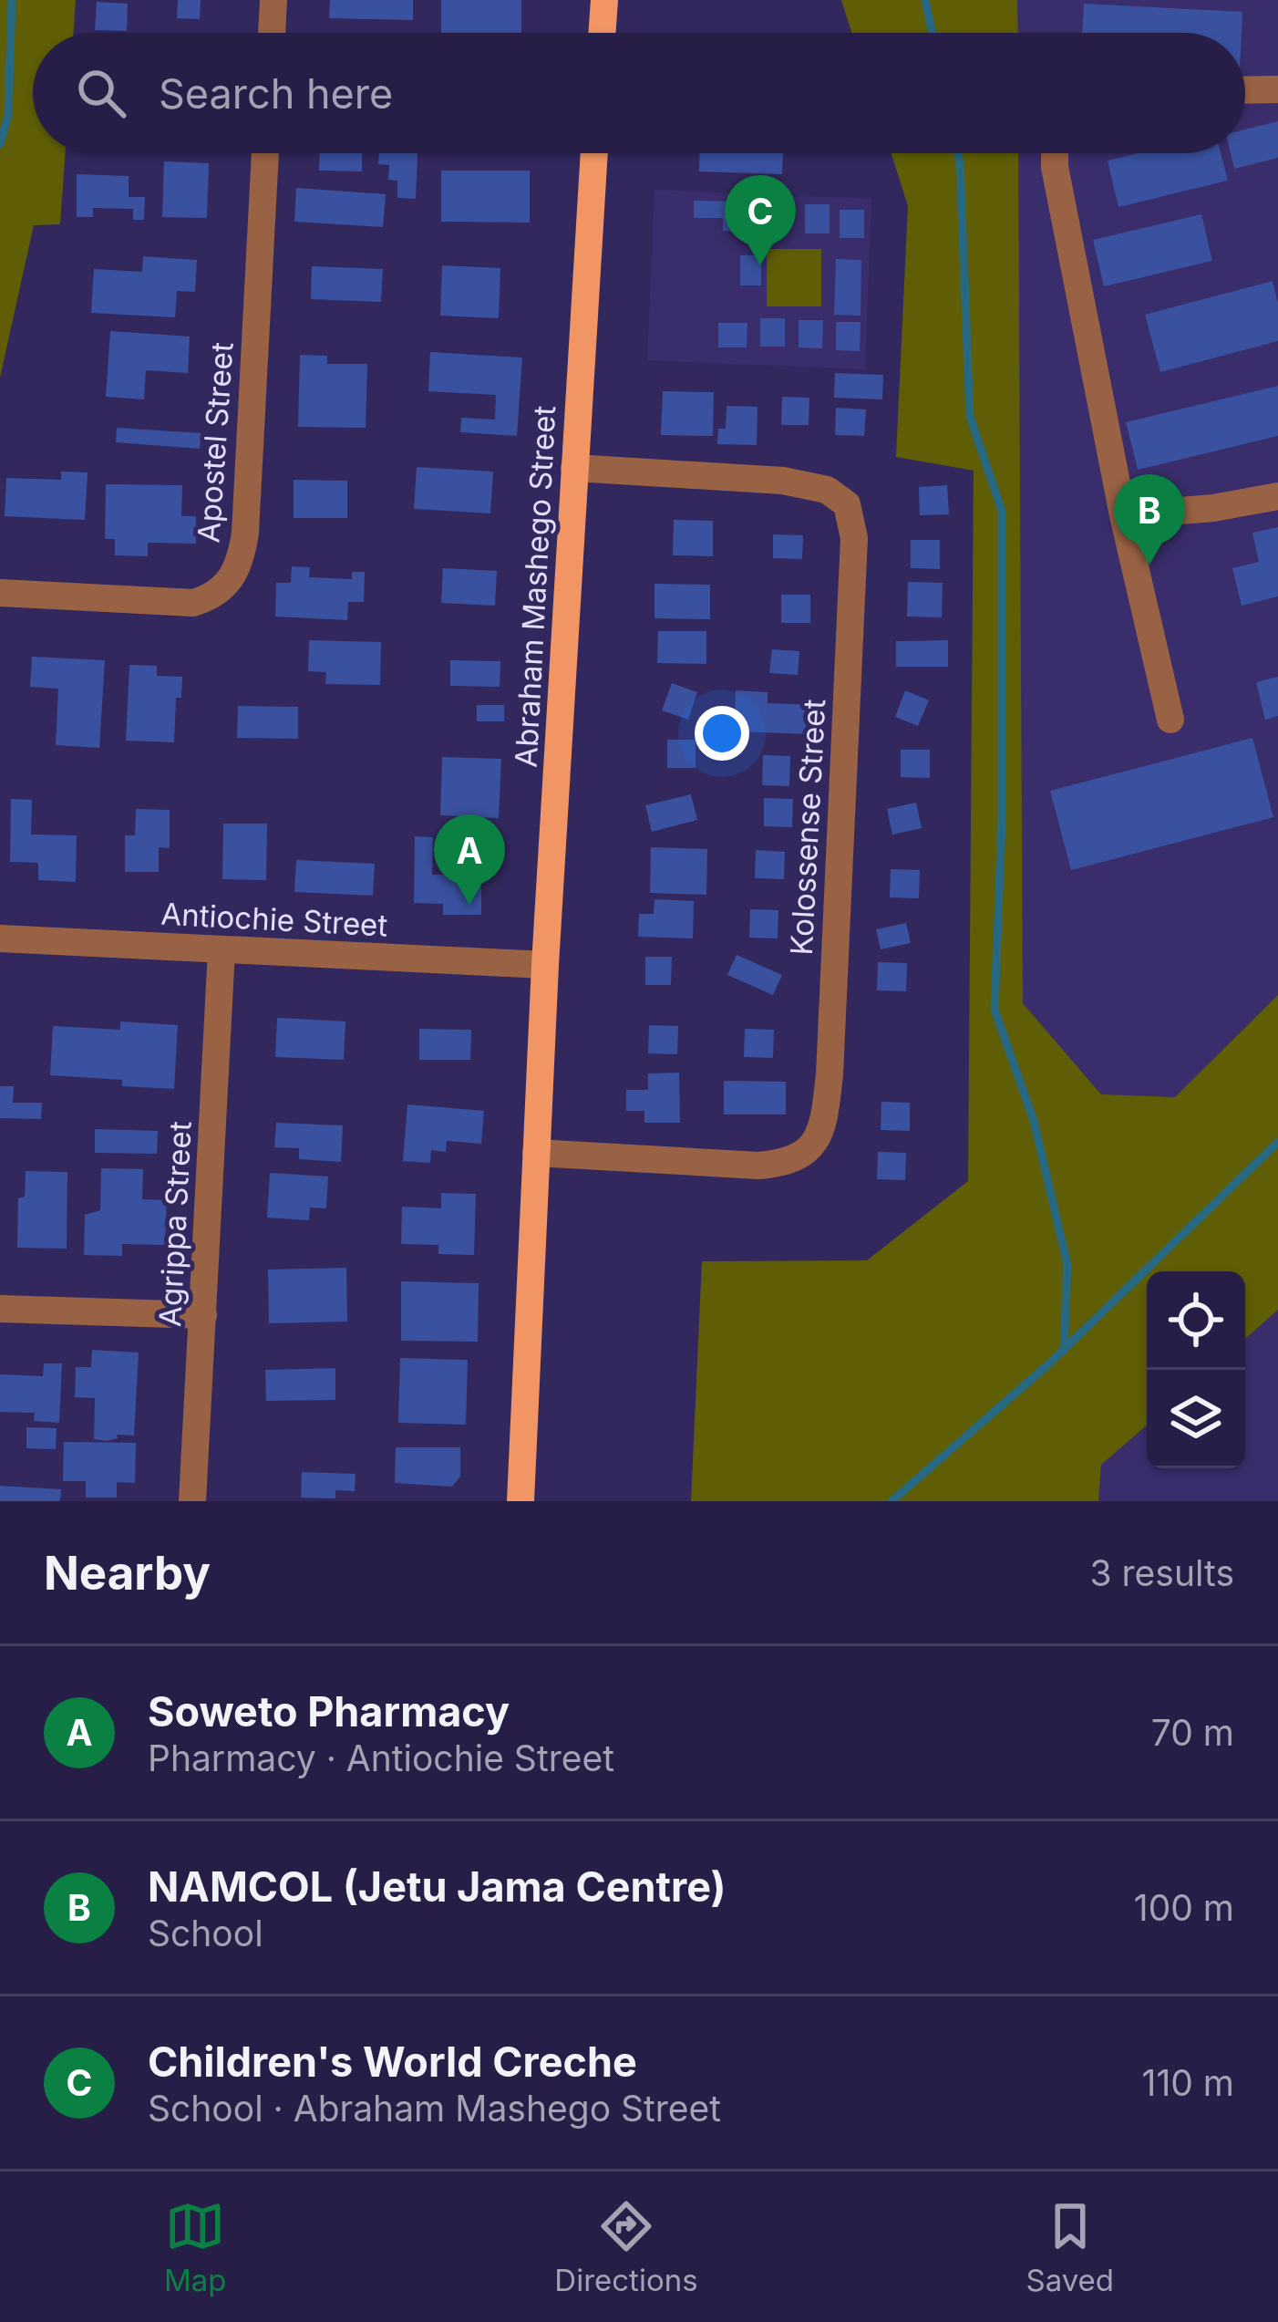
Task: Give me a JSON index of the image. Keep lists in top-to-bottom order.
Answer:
{
  "streets": {
    "main road": ["Abraham Mashego Street"],
    "street": [
      "Apostel Street",
      "Kolossense Street",
      "Antiochie Street",
      "Agrippa Street"
    ]
  },
  "crossings": [
    ["Abraham Mashego Street", "Kolossense Street"],
    ["Abraham Mashego Street", "Antiochie Street"],
    ["Antiochie Street", "Agrippa Street"]
  ],
  "page": {
    "search": "Search here",
    "pins": ["C", "B", "A"],
    "heading": ["Nearby", "3 results"],
    "list": [
      {
        "mark": "A",
        "name": "Soweto Pharmacy",
        "note": "Pharmacy · Antiochie Street",
        "value": "70 m"
      },
      {
        "mark": "B",
        "name": "NAMCOL (Jetu Jama Centre)",
        "note": "School",
        "value": "100 m"
      },
      {
        "mark": "C",
        "name": "Children's World Creche",
        "note": "School · Abraham Mashego Street",
        "value": "110 m"
      }
    ],
    "nav": ["Map", "Directions", "Saved"]
  }
}
